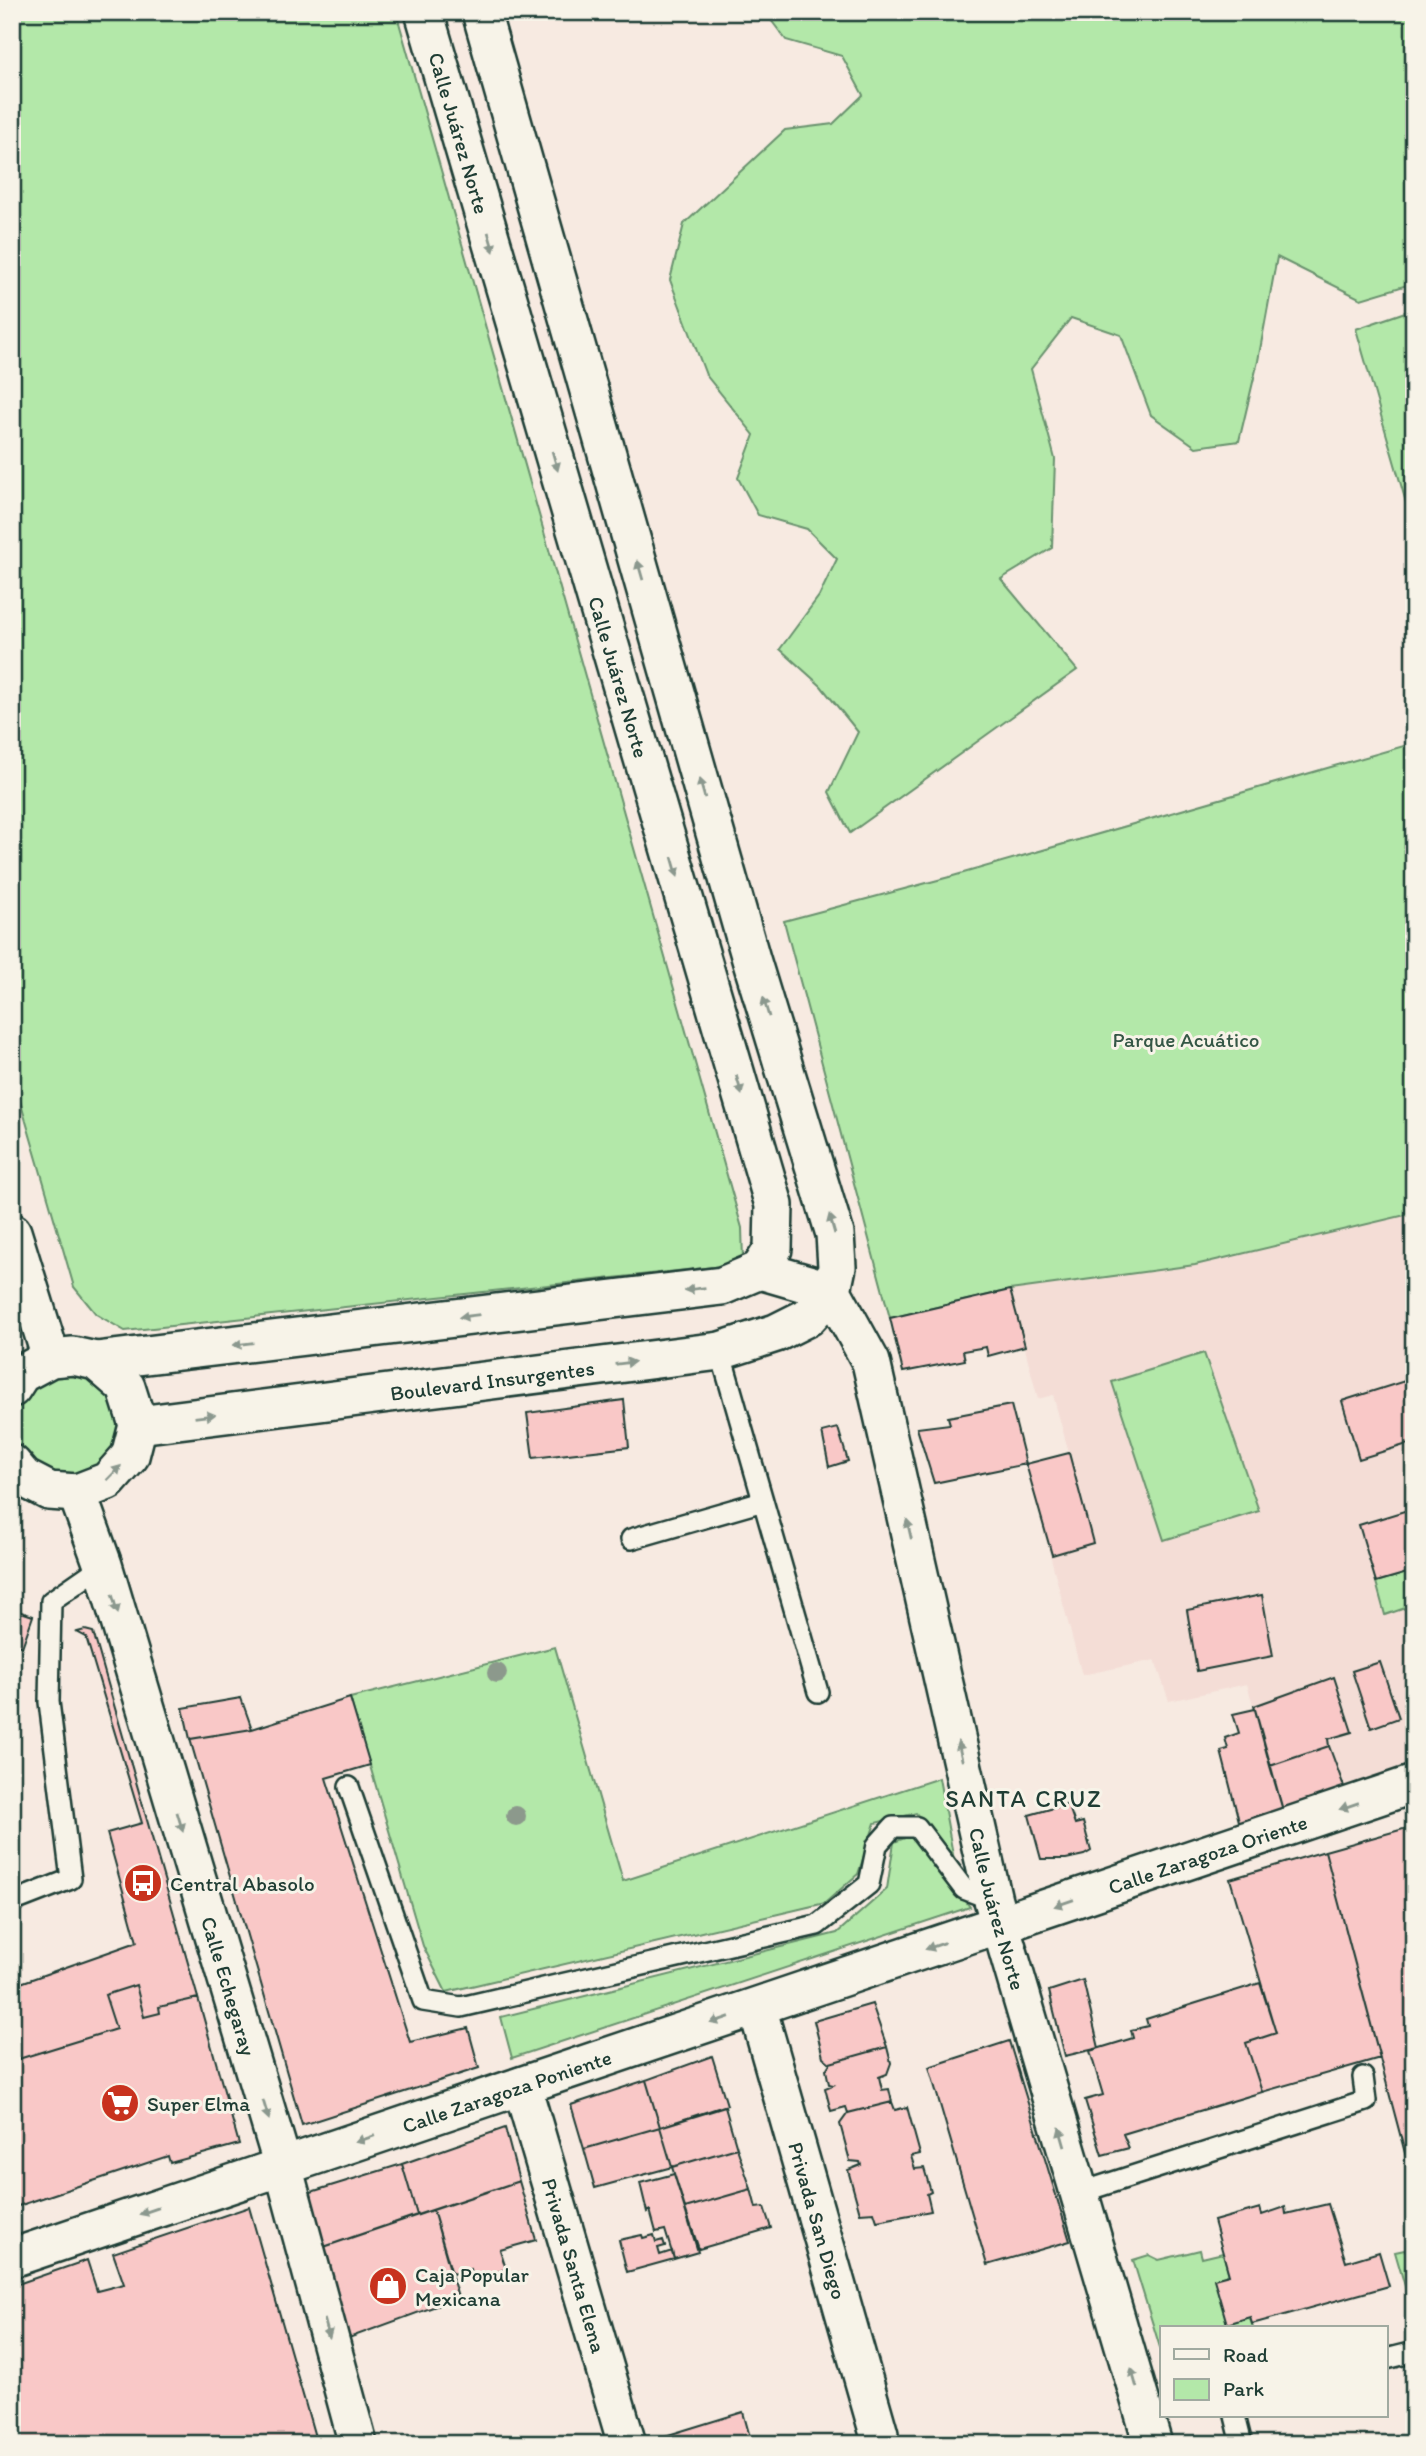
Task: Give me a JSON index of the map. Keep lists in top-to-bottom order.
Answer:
{
  "streets": {
    "street": [
      "Calle Juárez Norte",
      "Boulevard Insurgentes",
      "Calle Zaragoza Oriente",
      "Calle Echegaray",
      "Calle Zaragoza Poniente",
      "Privada San Diego",
      "Privada Santa Elena"
    ]
  },
  "crossings": [
    ["Calle Juárez Norte", "Boulevard Insurgentes"],
    ["Calle Juárez Norte", "Calle Zaragoza Oriente"],
    ["Calle Juárez Norte", "Calle Zaragoza Poniente"],
    ["Calle Zaragoza Oriente", "Calle Zaragoza Poniente"],
    ["Calle Echegaray", "Calle Zaragoza Poniente"],
    ["Calle Zaragoza Poniente", "Privada San Diego"],
    ["Calle Zaragoza Poniente", "Privada Santa Elena"]
  ],
  "one_way": ["Calle Zaragoza Oriente", "Calle Echegaray", "Calle Zaragoza Poniente"],
  "districts": ["SANTA CRUZ"],
  "parks": ["Parque Acuático"],
  "places": {
    "bus stop": ["Central Abasolo"],
    "supermarket": ["Super Elma"],
    "shop": ["Caja Popular Mexicana"]
  },
  "legend": ["Road", "Park"]
}
